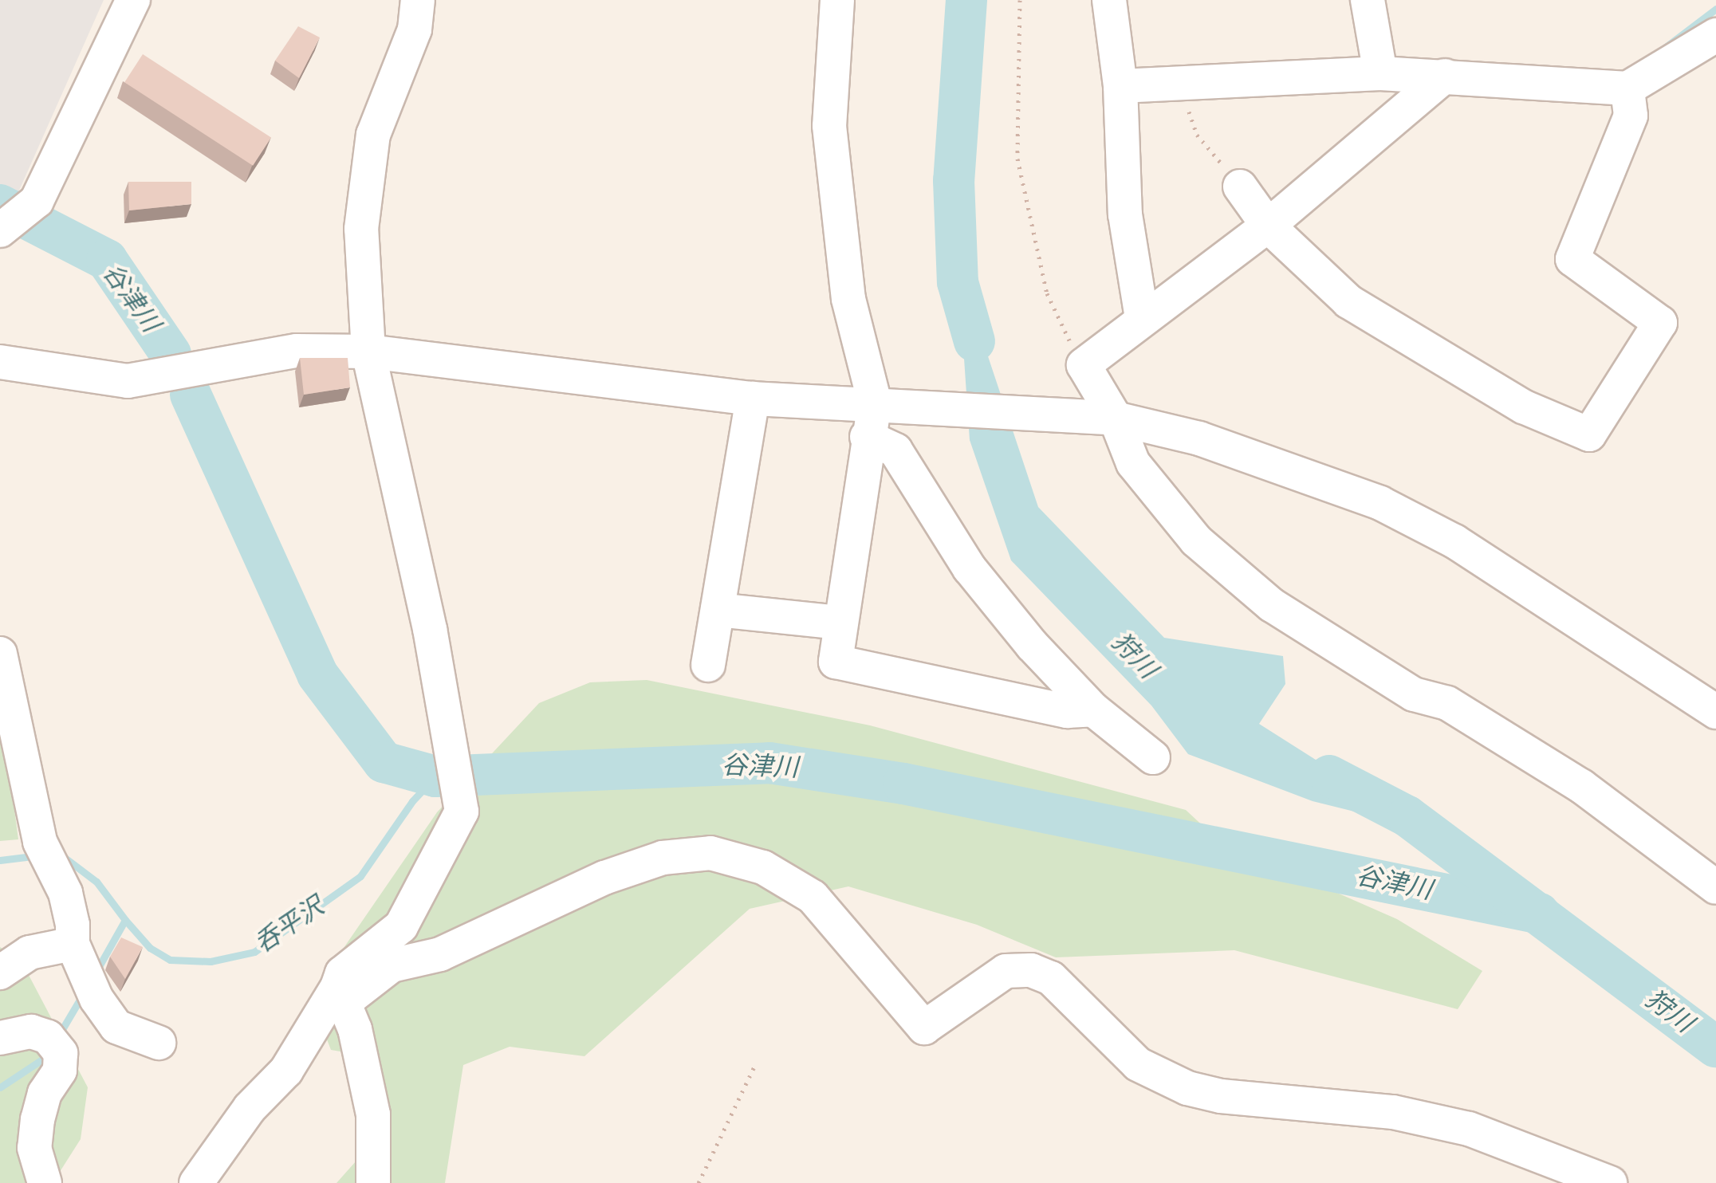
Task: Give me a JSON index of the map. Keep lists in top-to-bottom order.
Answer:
{
  "water": ["谷津川", "狩川", "呑平沢"]
}
